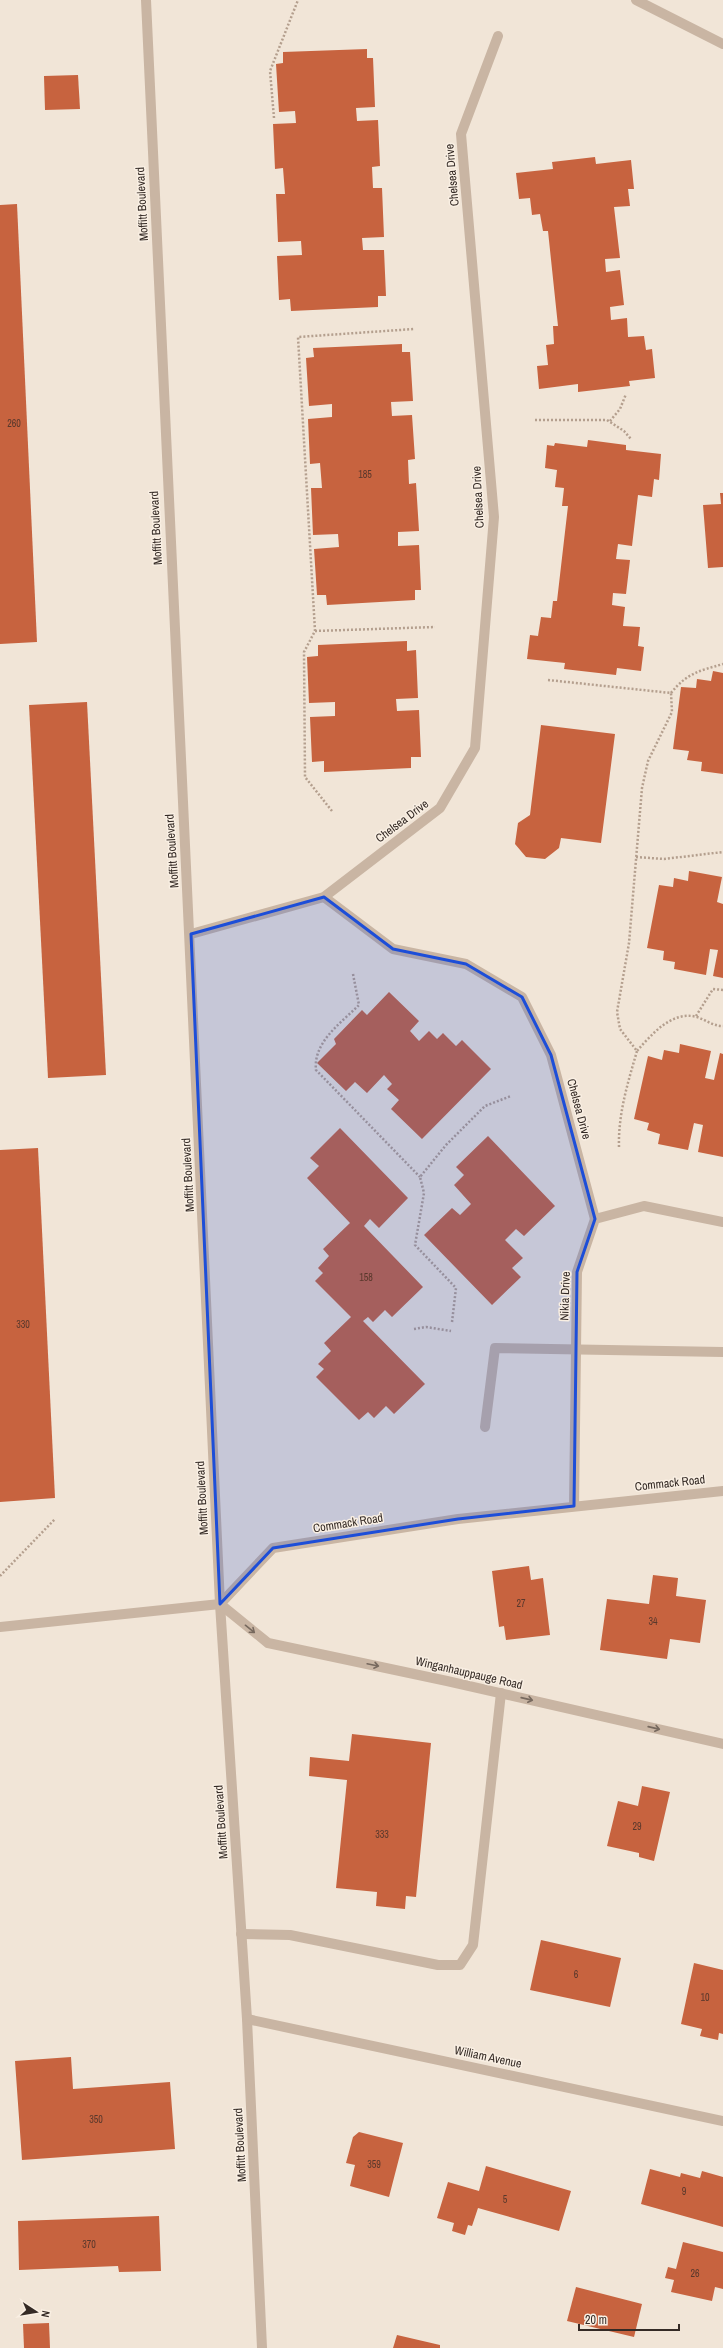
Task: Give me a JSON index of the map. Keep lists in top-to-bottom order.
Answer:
{
  "streets": {
    "street": [
      "Chelsea Drive",
      "Moffitt Boulevard",
      "Nikia Drive",
      "Commack Road",
      "Winganhauppauge Road",
      "William Avenue"
    ]
  },
  "crossings": [
    ["Chelsea Drive", "Moffitt Boulevard"],
    ["Chelsea Drive", "Nikia Drive"],
    ["Moffitt Boulevard", "Commack Road"],
    ["Moffitt Boulevard", "Winganhauppauge Road"],
    ["Moffitt Boulevard", "William Avenue"],
    ["Nikia Drive", "Commack Road"],
    ["Commack Road", "Winganhauppauge Road"]
  ],
  "one_way": ["Winganhauppauge Road"],
  "house_numbers": [
    "260",
    "185",
    "158",
    "330",
    "27",
    "34",
    "29",
    "333",
    "6",
    "10",
    "350",
    "359",
    "9",
    "5",
    "370",
    "26"
  ],
  "scale_bar": "20 m",
  "north": "right"
}
